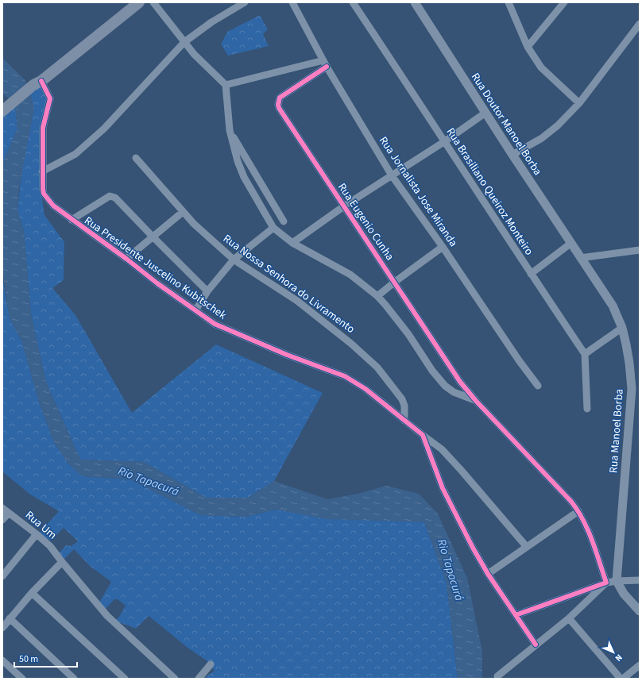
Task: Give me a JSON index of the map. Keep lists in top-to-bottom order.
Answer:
{
  "streets": {
    "street": [
      "Rua Doutor Manoel Borba",
      "Rua Jornalista Jose Miranda",
      "Rua Brasiliano Queiroz Monteiro",
      "Rua Eugenio Cunha",
      "Rua Presidente Juscelino Kubitschek",
      "Rua Nossa Senhora do Livramento",
      "Rua Manoel Borba",
      "Rua Um"
    ]
  },
  "crossings": [
    ["Rua Doutor Manoel Borba", "Rua Manoel Borba"],
    ["Rua Jornalista Jose Miranda", "Rua Eugenio Cunha"],
    ["Rua Presidente Juscelino Kubitschek", "Rua Nossa Senhora do Livramento"]
  ],
  "water": ["Rio Tapacurá"],
  "scale_bar": "50 m",
  "north": "bottom right"
}
